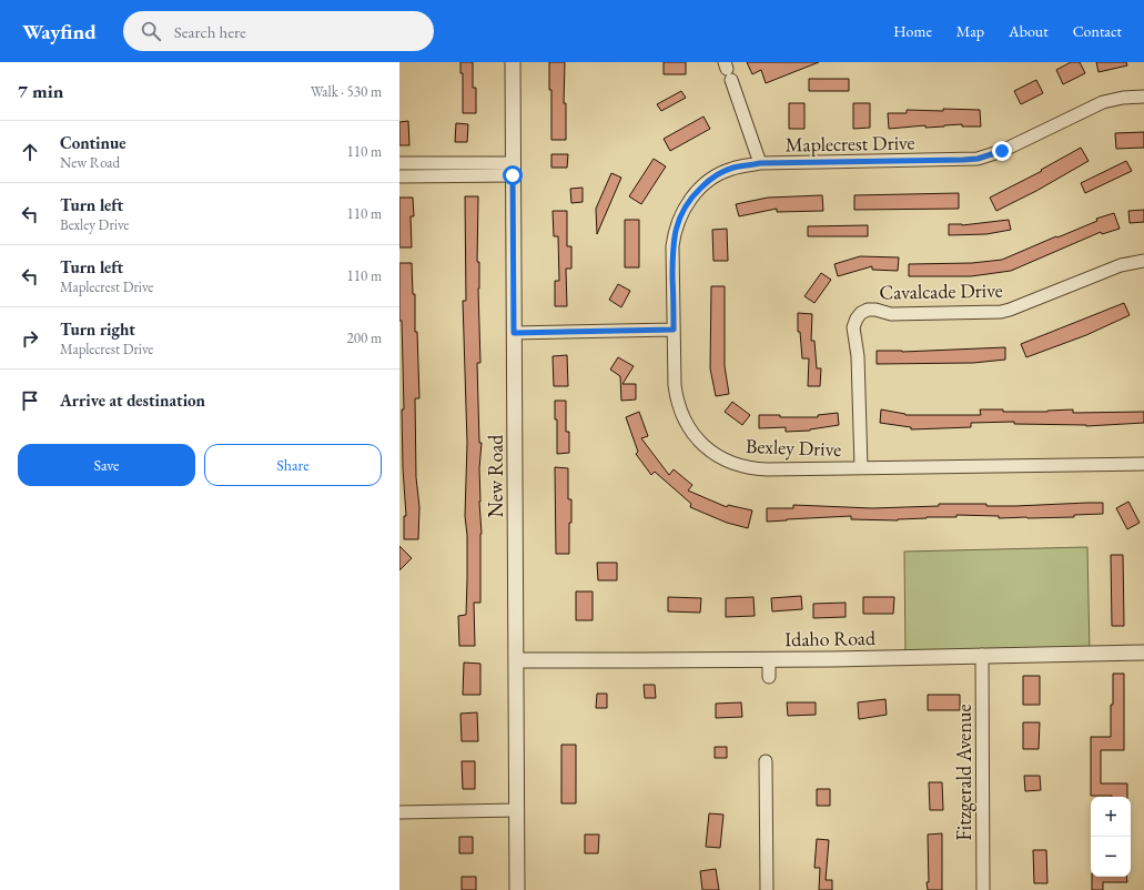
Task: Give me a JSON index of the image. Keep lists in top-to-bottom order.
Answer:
{
  "streets": {
    "street": [
      "Maplecrest Drive",
      "Cavalcade Drive",
      "Bexley Drive",
      "New Road",
      "Idaho Road",
      "Fitzgerald Avenue"
    ]
  },
  "crossings": [
    ["Maplecrest Drive", "Bexley Drive"],
    ["Cavalcade Drive", "Bexley Drive"],
    ["New Road", "Idaho Road"],
    ["Idaho Road", "Fitzgerald Avenue"]
  ],
  "page": {
    "header": "Wayfind",
    "search": "Search here",
    "nav": [
      "Home",
      "Map",
      "About",
      "Contact"
    ],
    "heading": ["7 min", "Walk · 530 m"],
    "list": [
      ["Continue", "New Road", "110 m"],
      ["Turn left", "Bexley Drive", "110 m"],
      ["Turn left", "Maplecrest Drive", "110 m"],
      ["Turn right", "Maplecrest Drive", "200 m"],
      "Arrive at destination"
    ],
    "buttons": ["Save", "Share"],
    "map_buttons": ["+", "−"]
  }
}
